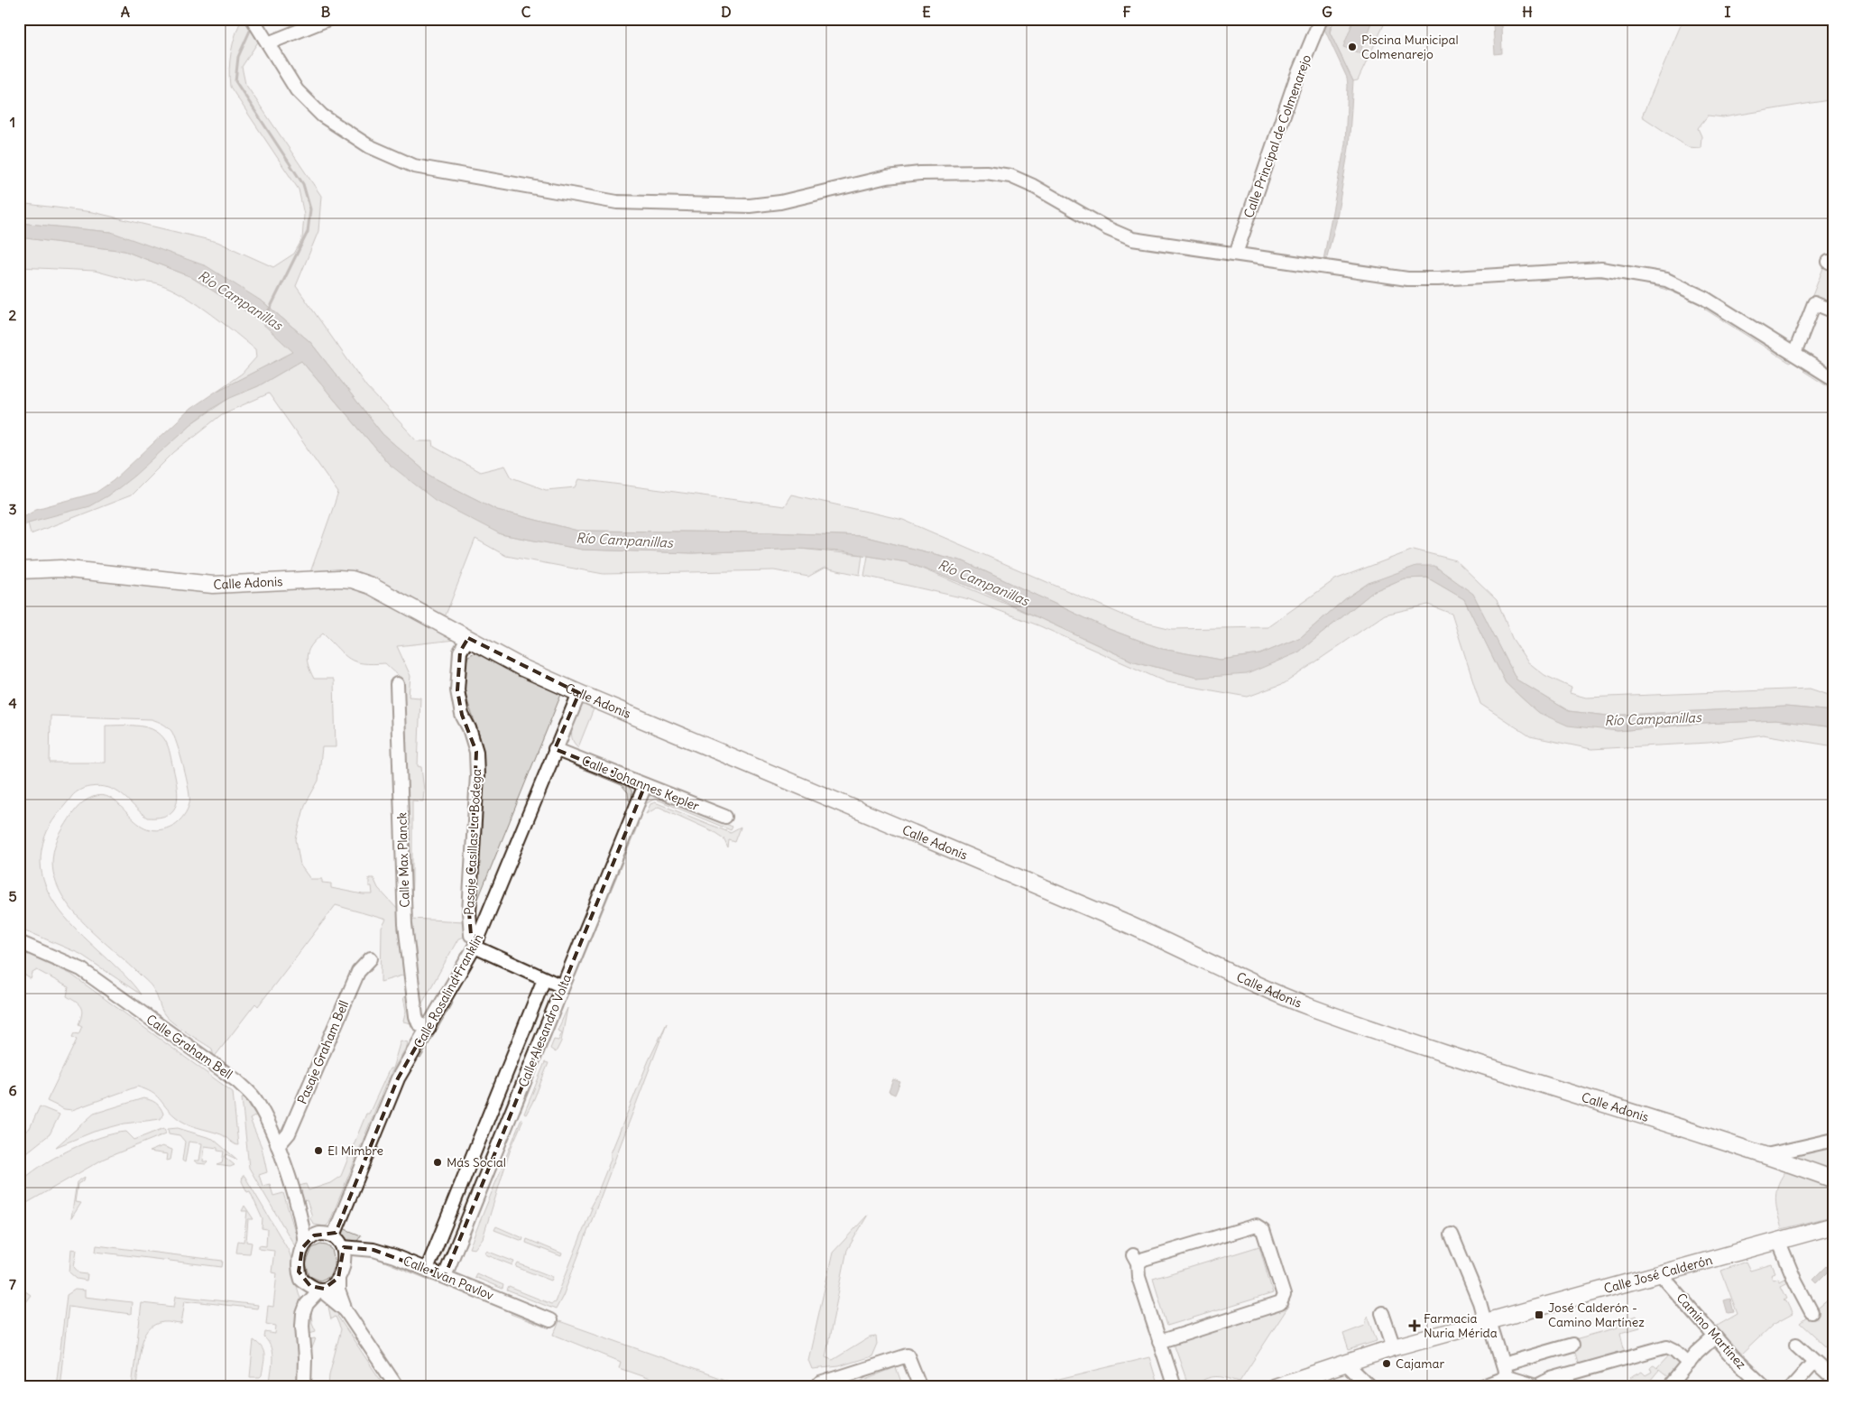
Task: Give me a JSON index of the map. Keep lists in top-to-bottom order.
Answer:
{
  "streets": {
    "main road": ["Calle Adonis", "Calle José Calderón"],
    "street": [
      "Calle Principal de Colmenarejo",
      "Calle Johannes Kepler",
      "Pasaje Casillas La Bodega",
      "Calle Max Planck",
      "Calle Rosalind Franklin",
      "Calle Alesandro Volta",
      "Calle Graham Bell",
      "Pasaje Graham Bell",
      "Calle Ivan Pavlov",
      "Camino Martínez"
    ]
  },
  "crossings": [
    ["Calle Adonis", "Pasaje Casillas La Bodega"],
    ["Calle Adonis", "Calle Rosalind Franklin"],
    ["Calle Johannes Kepler", "Calle Rosalind Franklin"],
    ["Calle Johannes Kepler", "Calle Alesandro Volta"],
    ["Pasaje Casillas La Bodega", "Calle Rosalind Franklin"],
    ["Calle Max Planck", "Calle Rosalind Franklin"],
    ["Calle Rosalind Franklin", "Calle Graham Bell"],
    ["Calle Rosalind Franklin", "Calle Ivan Pavlov"],
    ["Calle Alesandro Volta", "Calle Ivan Pavlov"],
    ["Calle Graham Bell", "Pasaje Graham Bell"],
    ["Calle Graham Bell", "Calle Ivan Pavlov"],
    ["Calle José Calderón", "Camino Martínez"]
  ],
  "water": ["Río Campanillas"],
  "places": {
    "other": [
      "Piscina Municipal Colmenarejo",
      "El Mimbre",
      "Más Social",
      "Cajamar"
    ],
    "transit": ["José Calderón - Camino Martínez"],
    "health": ["Farmacia Nuria Mérida"]
  },
  "grid": {
    "columns": [
      "A",
      "B",
      "C",
      "D",
      "E",
      "F",
      "G",
      "H",
      "I"
    ],
    "rows": [
      "1",
      "2",
      "3",
      "4",
      "5",
      "6",
      "7"
    ]
  }
}
